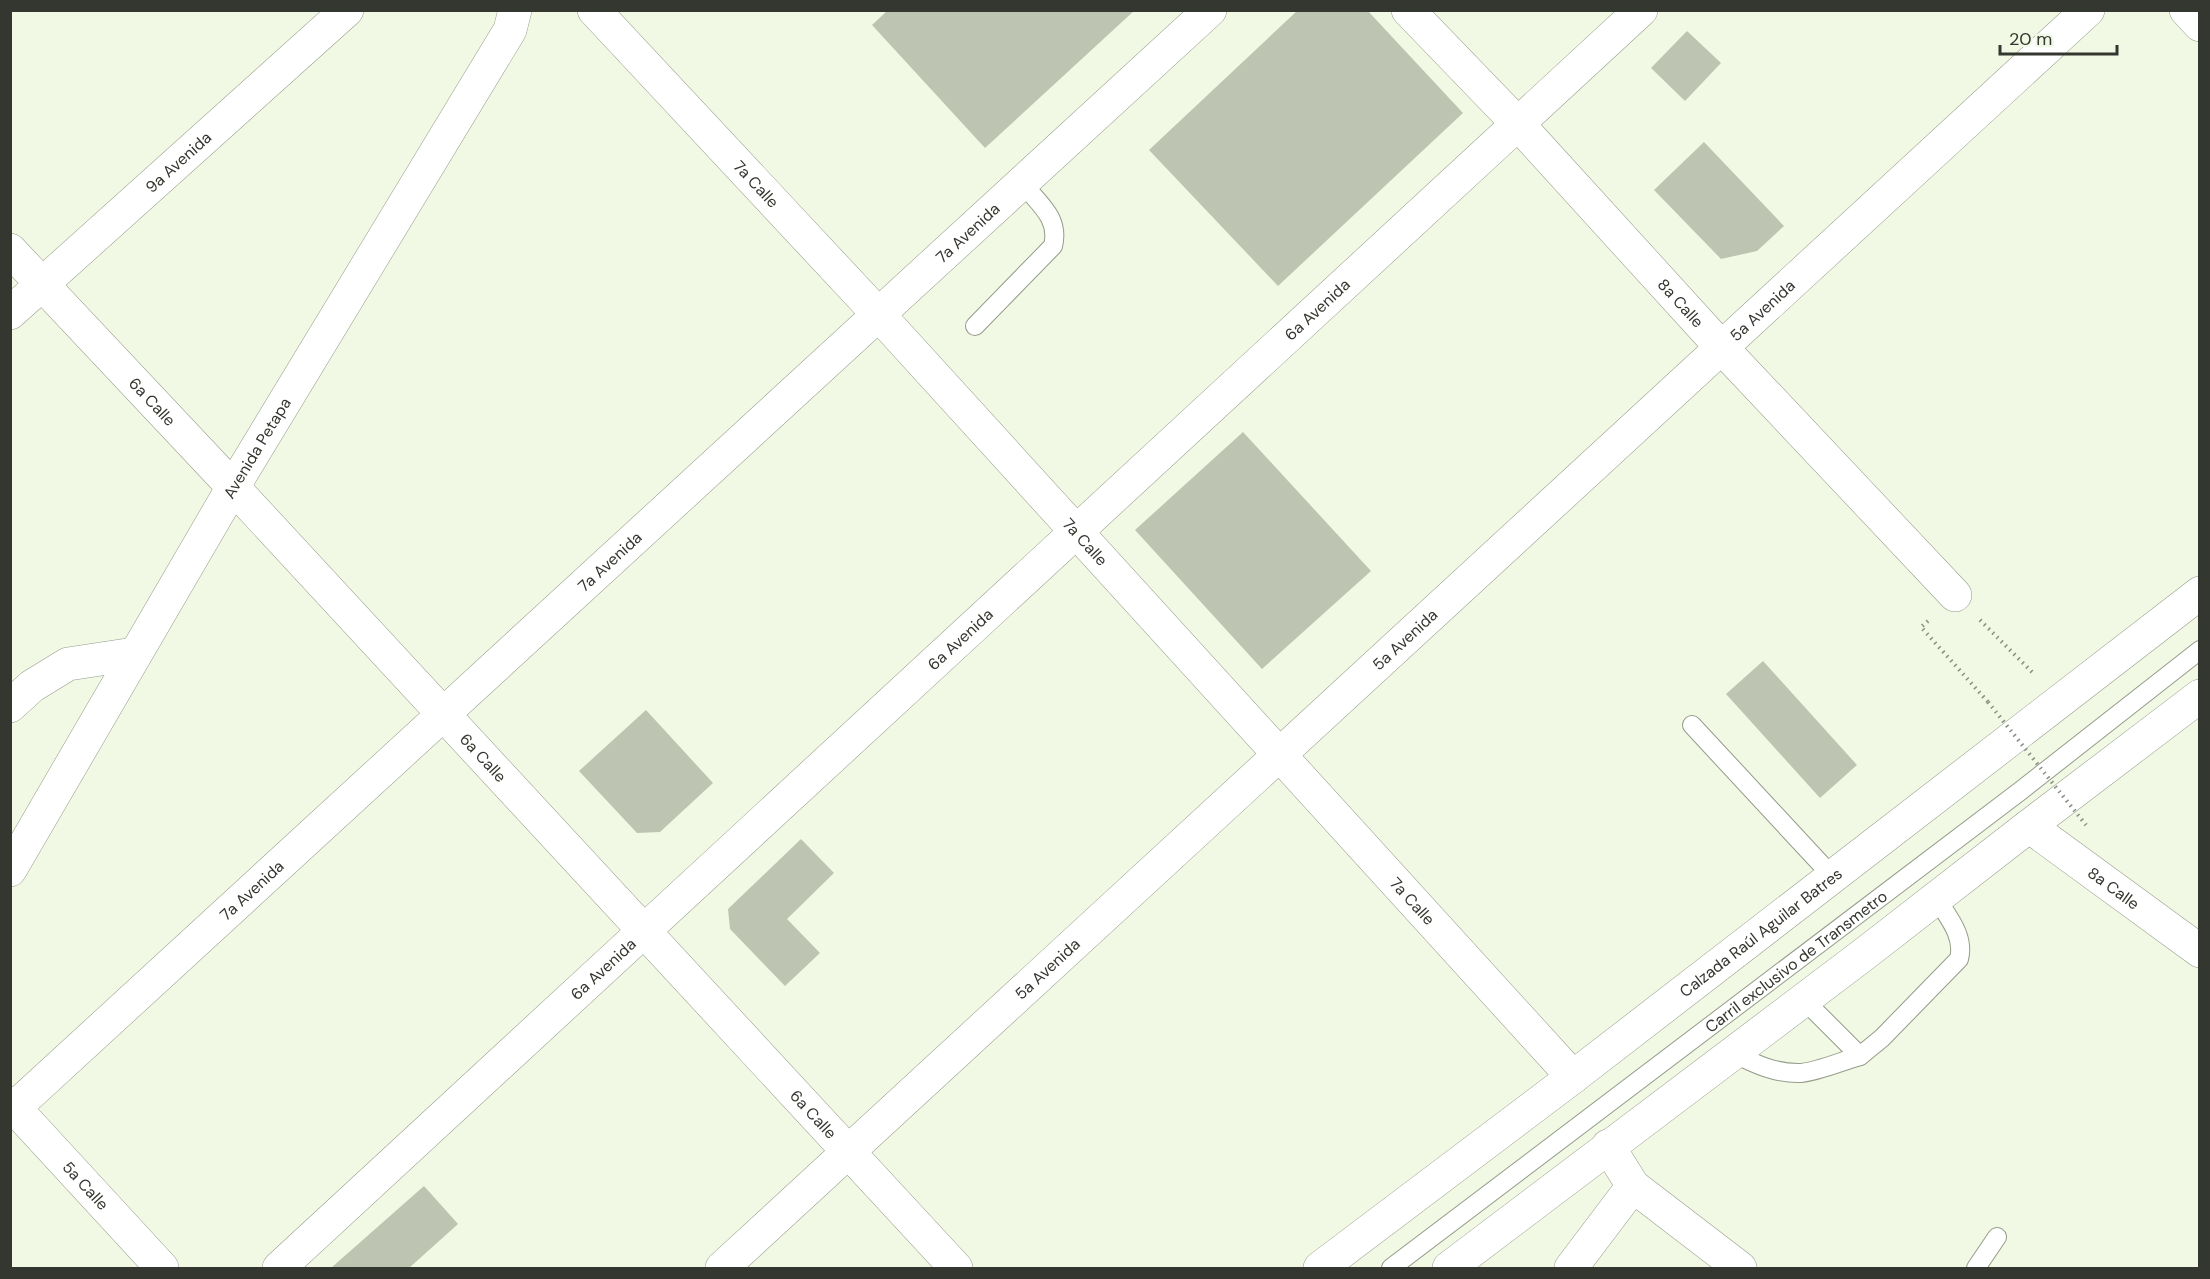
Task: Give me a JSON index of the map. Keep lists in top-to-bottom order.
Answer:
{
  "streets": {
    "main road": [
      "9a Avenida",
      "7a Calle",
      "7a Avenida",
      "8a Calle",
      "6a Avenida",
      "5a Avenida",
      "6a Calle",
      "Avenida Petapa",
      "Calzada Raúl Aguilar Batres",
      "5a Calle"
    ],
    "lane": ["Carril exclusivo de Transmetro"]
  },
  "crossings": [
    ["9a Avenida", "6a Calle"],
    ["7a Calle", "7a Avenida"],
    ["7a Calle", "6a Avenida"],
    ["7a Calle", "5a Avenida"],
    ["7a Calle", "Calzada Raúl Aguilar Batres"],
    ["7a Avenida", "6a Calle"],
    ["7a Avenida", "5a Calle"],
    ["8a Calle", "6a Avenida"],
    ["8a Calle", "5a Avenida"],
    ["6a Avenida", "6a Calle"],
    ["5a Avenida", "6a Calle"],
    ["6a Calle", "Avenida Petapa"]
  ],
  "scale_bar": "20 m"
}
